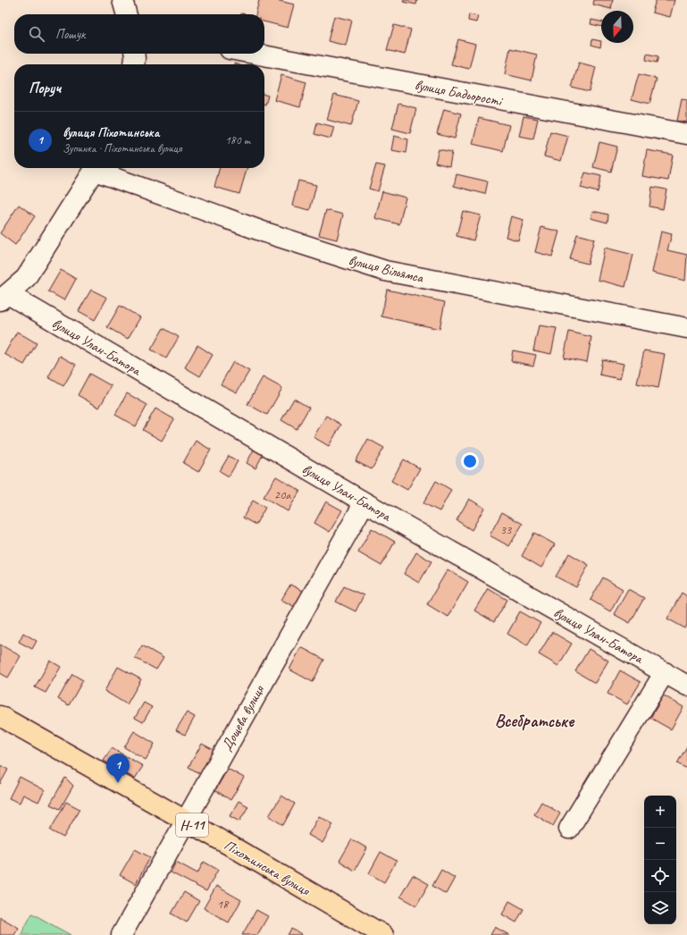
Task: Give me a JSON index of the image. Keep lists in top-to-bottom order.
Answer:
{
  "streets": {
    "main road": ["Н-11", "Піхотинська вулиця"],
    "street": [
      "вулиця Бадьорості",
      "вулиця Вільямса",
      "вулиця Улан-Батора",
      "Дощева вулиця"
    ]
  },
  "crossings": [
    ["вулиця Улан-Батора", "Дощева вулиця"],
    ["Дощева вулиця", "Піхотинська вулиця"]
  ],
  "districts": ["Всебратське"],
  "house_numbers": ["20а", "33", "18"],
  "north": "bottom",
  "page": {
    "search": "Пошук",
    "heading": "Поруч",
    "list": [
      {
        "mark": "1",
        "name": "вулиця Піхотинська",
        "note": "Зупинка · Піхотинська вулиця",
        "value": "180 m"
      }
    ],
    "pins": "1",
    "map_buttons": ["+", "−"]
  }
}
